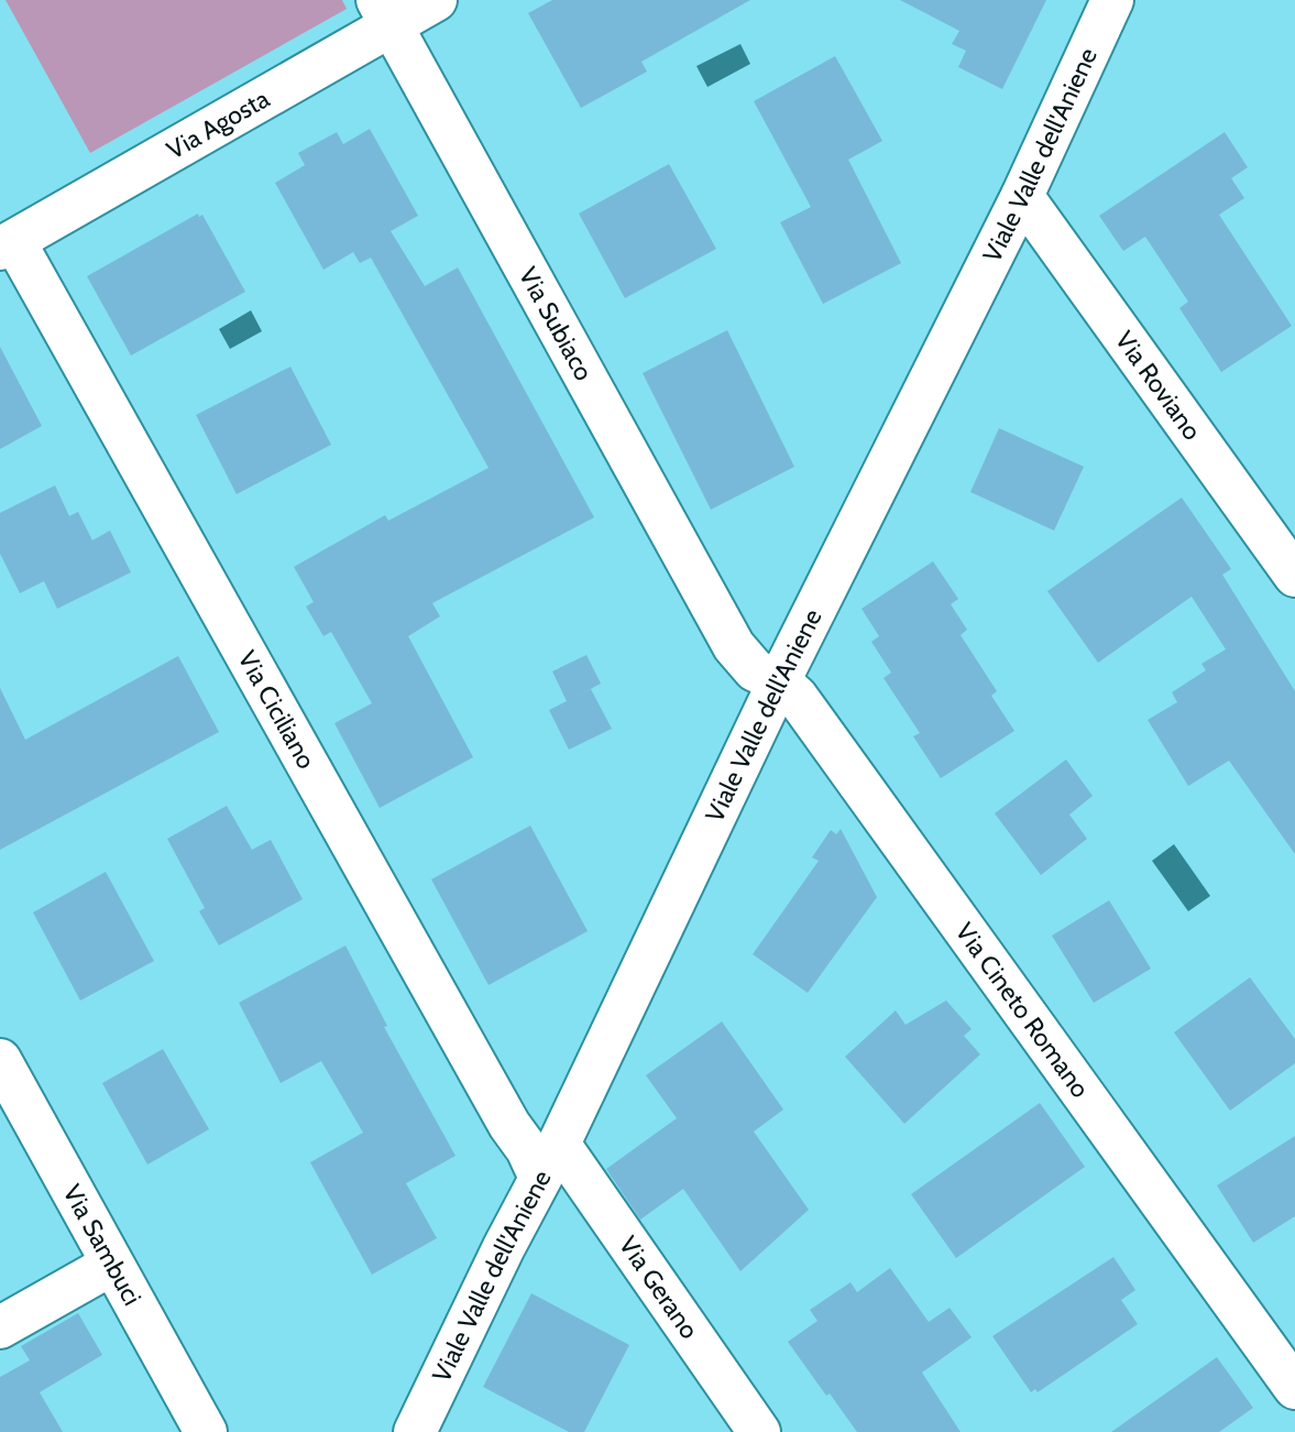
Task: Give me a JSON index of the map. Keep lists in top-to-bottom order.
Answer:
{
  "streets": {
    "street": [
      "Via Agosta",
      "Viale Valle dell'Aniene",
      "Via Subiaco",
      "Via Roviano",
      "Via Ciciliano",
      "Via Cineto Romano",
      "Via Sambuci",
      "Via Gerano"
    ]
  },
  "crossings": [
    ["Via Agosta", "Via Subiaco"],
    ["Via Agosta", "Via Ciciliano"],
    ["Viale Valle dell'Aniene", "Via Roviano"],
    ["Viale Valle dell'Aniene", "Via Ciciliano"],
    ["Viale Valle dell'Aniene", "Via Cineto Romano"],
    ["Viale Valle dell'Aniene", "Via Gerano"],
    ["Via Subiaco", "Via Cineto Romano"],
    ["Via Ciciliano", "Via Gerano"]
  ]
}
